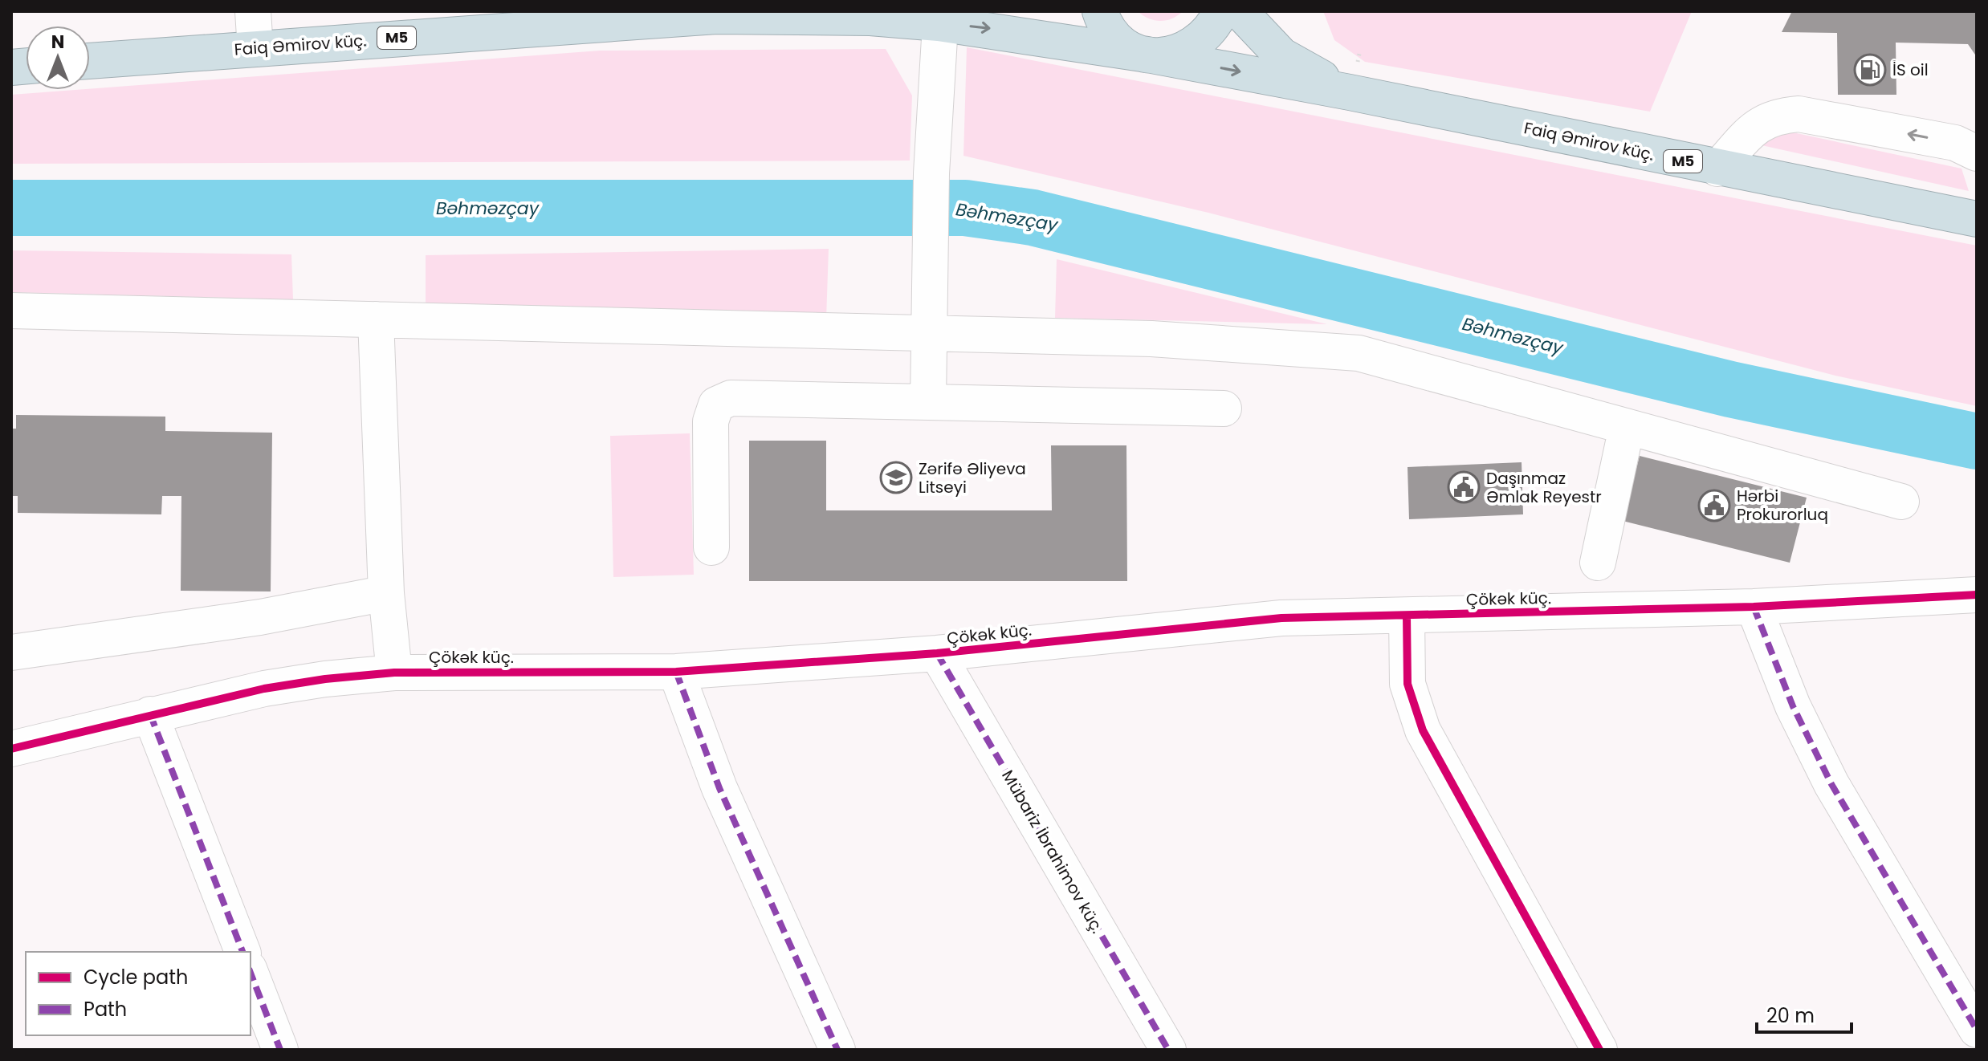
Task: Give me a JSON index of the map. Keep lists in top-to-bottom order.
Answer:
{
  "streets": {
    "highway": ["M5", "Faiq Əmirov küç."],
    "street": ["Çökək küç.", "Mübariz İbrahimov küç."]
  },
  "crossings": [
    ["Çökək küç.", "Mübariz İbrahimov küç."]
  ],
  "water": ["Bəhməzçay"],
  "places": {
    "fuel station": ["İS oil"],
    "school or university": ["Zərifə Əliyeva Litseyi"],
    "public building": ["Daşınmaz Əmlak Reyestr", "Hərbi Prokurorluq"]
  },
  "legend": ["Cycle path", "Path"],
  "scale_bar": "20 m",
  "north": "top"
}
